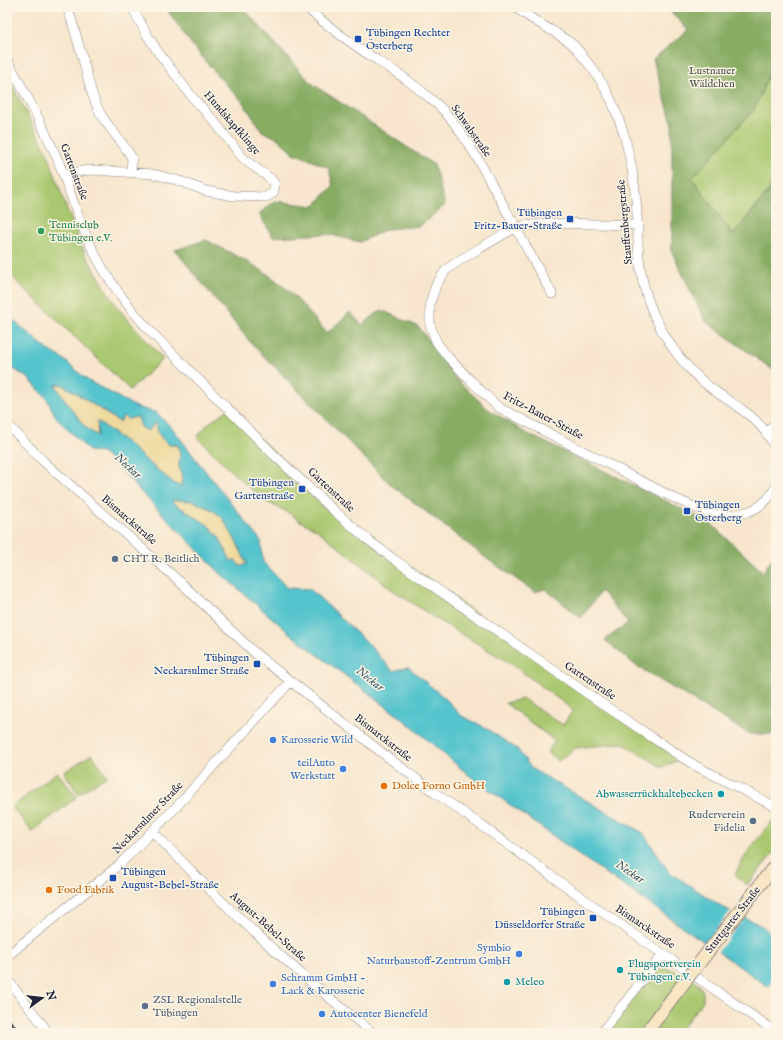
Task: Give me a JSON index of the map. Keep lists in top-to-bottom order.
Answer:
{
  "streets": {
    "main road": ["Stuttgarter Straße"],
    "street": [
      "Hundskapfklinge",
      "Schwabstraße",
      "Gartenstraße",
      "Stauffenbergstraße",
      "Fritz-Bauer-Straße",
      "Bismarckstraße",
      "Neckarsulmer Straße",
      "August-Bebel-Straße"
    ]
  },
  "crossings": [
    ["Hundskapfklinge", "Gartenstraße"],
    ["Schwabstraße", "Fritz-Bauer-Straße"],
    ["Stauffenbergstraße", "Fritz-Bauer-Straße"],
    ["Bismarckstraße", "Neckarsulmer Straße"],
    ["Neckarsulmer Straße", "August-Bebel-Straße"]
  ],
  "water": ["Neckar"],
  "parks": ["Lustnauer Wäldchen"],
  "places": {
    "transit": [
      "Tübingen Rechter Österberg",
      "Tübingen Fritz-Bauer-Straße",
      "Tübingen Gartenstraße",
      "Tübingen Österberg",
      "Tübingen Neckarsulmer Straße",
      "Tübingen August-Bebel-Straße",
      "Tübingen Düsseldorfer Straße"
    ],
    "other": [
      "Tennisclub Tübingen e.V.",
      "CHT R. Beitlich",
      "Karosserie Wild",
      "teilAuto Werkstatt",
      "Dolce Forno GmbH",
      "Abwasserrückhaltebecken",
      "Ruderverein Fidelia",
      "Food Fabrik",
      "Symbio Naturbaustoff-Zentrum GmbH",
      "Flugsportverein Tübingen e.V.",
      "Meleo",
      "Schramm GmbH - Lack & Karosserie",
      "ZSL Regionalstelle Tübingen",
      "Autocenter Bienefeld"
    ]
  },
  "north": "right"
}
